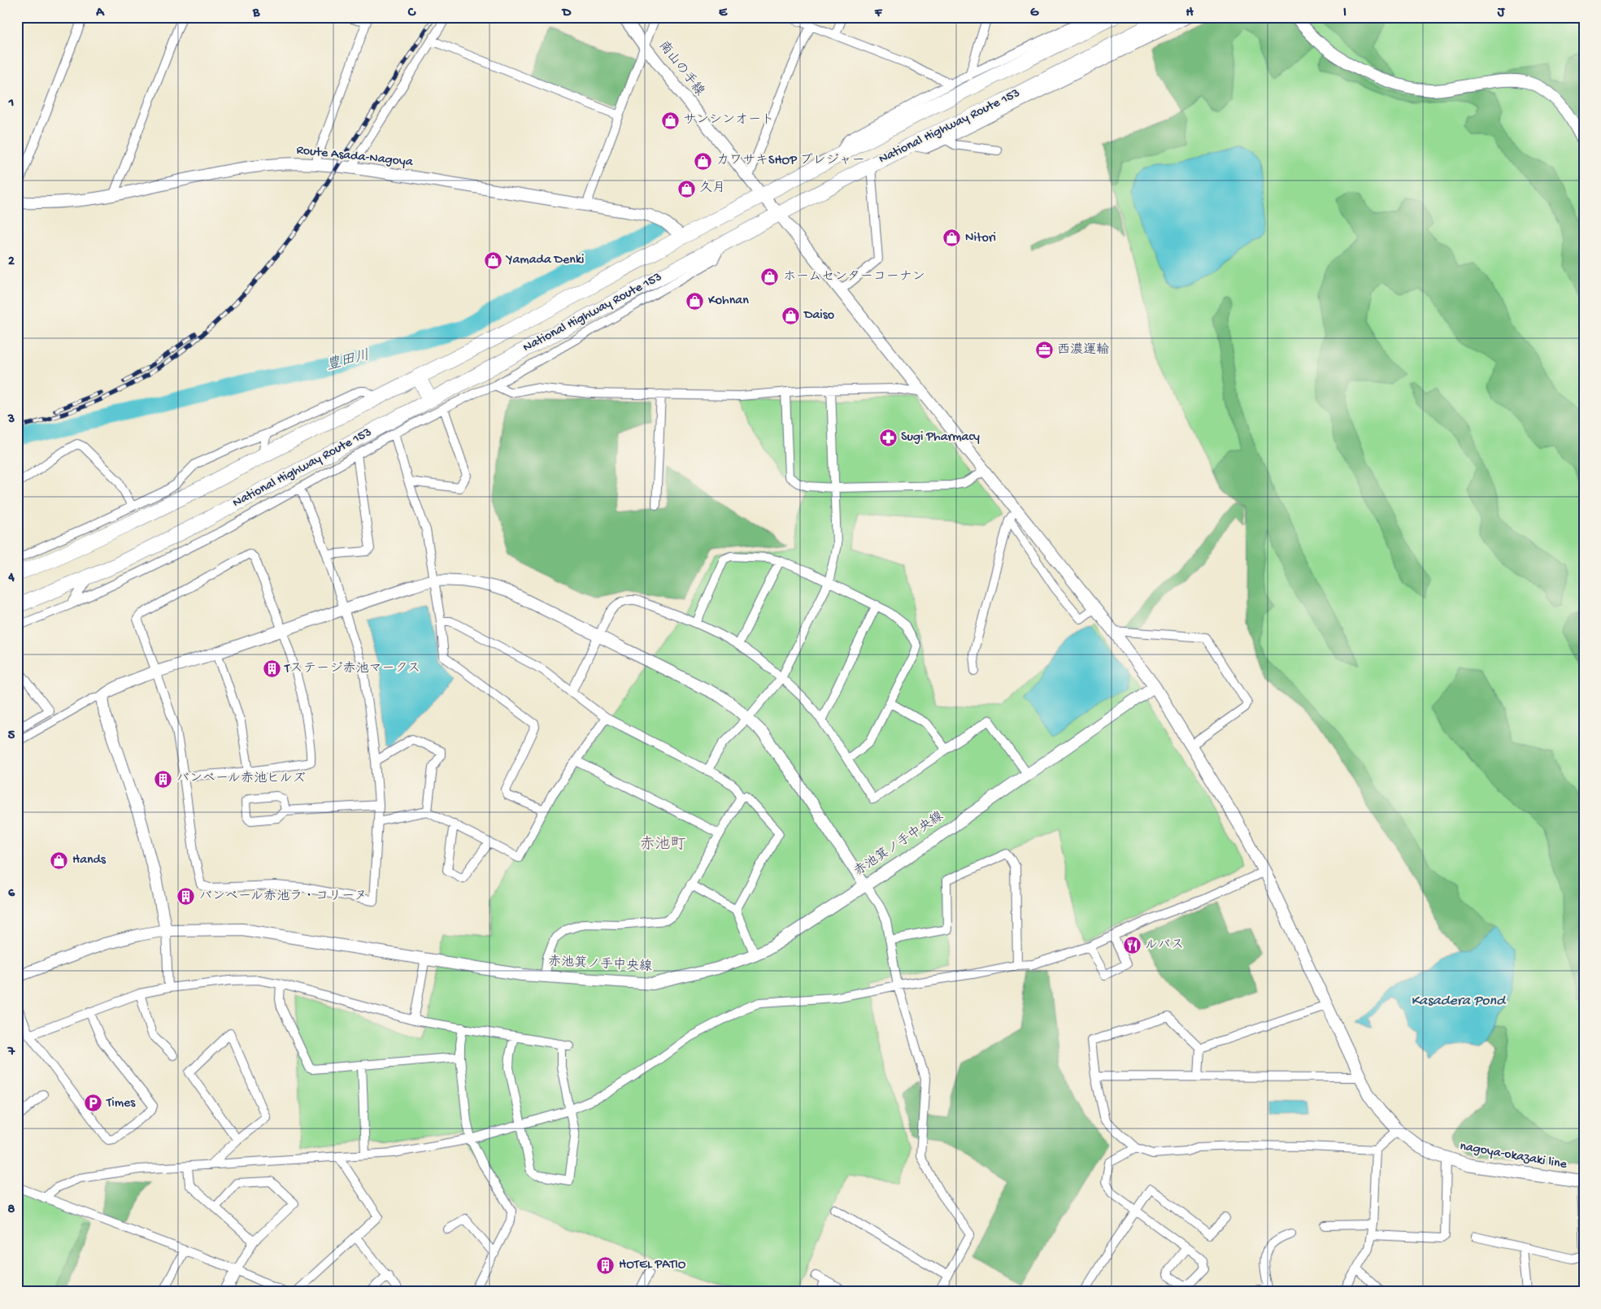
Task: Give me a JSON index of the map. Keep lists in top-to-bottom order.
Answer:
{
  "streets": {
    "highway": ["National Highway Route 153"],
    "main road": ["nagoya-okazaki line"],
    "street": ["南山の手線", "Route Asada-Nagoya", "赤池箕ノ手中央線"]
  },
  "crossings": [
    ["南山の手線", "National Highway Route 153"],
    ["南山の手線", "赤池箕ノ手中央線"],
    ["南山の手線", "nagoya-okazaki line"],
    ["National Highway Route 153", "Route Asada-Nagoya"]
  ],
  "districts": ["赤池町"],
  "water": ["豊田川", "Kasadera Pond"],
  "places": {
    "shop": [
      "サンシンオート",
      "カワサキSHOP プレジャー",
      "久月",
      "Nitori",
      "Yamada Denki",
      "ホームセンターコーナン",
      "Kohnan",
      "Daiso",
      "Hands"
    ],
    "office": ["西濃運輸"],
    "pharmacy": ["Sugi Pharmacy"],
    "building": [
      "Tステージ赤池マークス",
      "バンベール赤池ヒルズ",
      "バンベール赤池ラ・コリーヌ",
      "HOTEL PATIO"
    ],
    "restaurant": ["ルパス"],
    "parking": ["Times"]
  },
  "grid": {
    "columns": [
      "A",
      "B",
      "C",
      "D",
      "E",
      "F",
      "G",
      "H",
      "I",
      "J"
    ],
    "rows": [
      "1",
      "2",
      "3",
      "4",
      "5",
      "6",
      "7",
      "8"
    ]
  }
}
